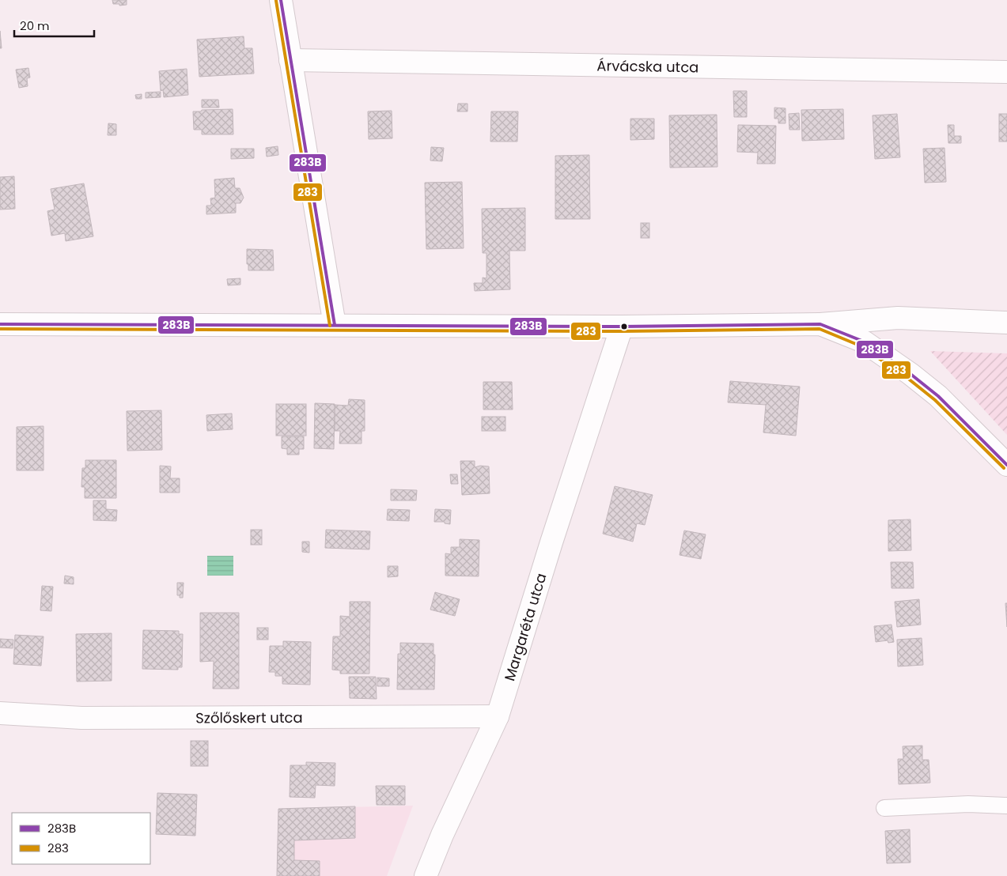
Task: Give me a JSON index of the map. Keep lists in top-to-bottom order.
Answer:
{
  "streets": {
    "street": ["Árvácska utca", "Margaréta utca", "Szőlőskert utca"]
  },
  "crossings": [
    ["Margaréta utca", "Szőlőskert utca"]
  ],
  "lines": ["transit line 283B", "transit line 283"],
  "legend": ["283B", "283"],
  "scale_bar": "20 m"
}
